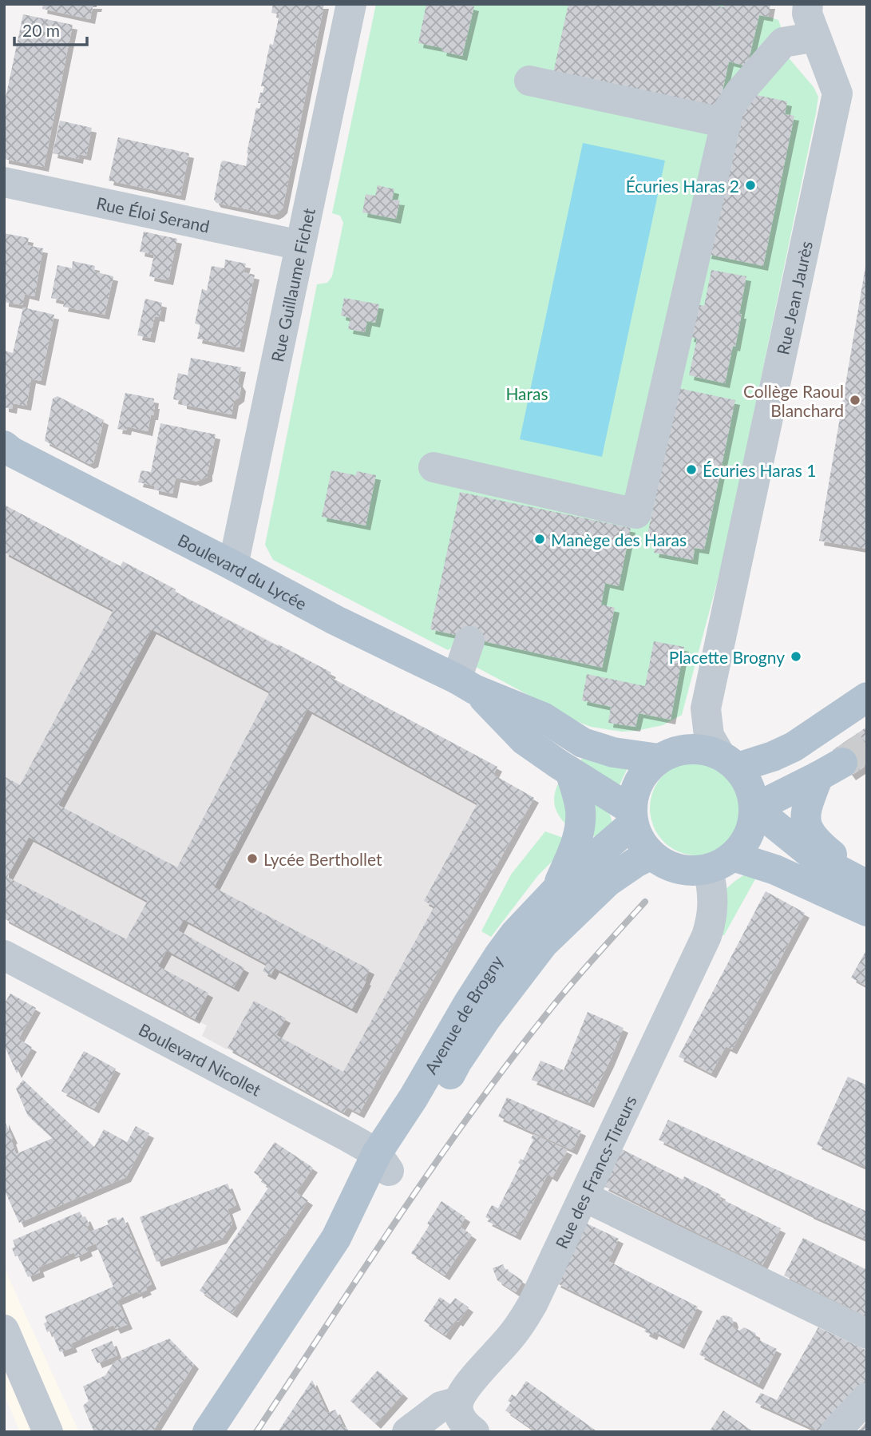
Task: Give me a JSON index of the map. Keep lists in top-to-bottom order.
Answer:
{
  "streets": {
    "main road": ["Boulevard du Lycée", "Avenue de Brogny"],
    "street": [
      "Rue Éloi Serand",
      "Rue Guillaume Fichet",
      "Rue Jean Jaurès",
      "Boulevard Nicollet",
      "Rue des Francs-Tireurs"
    ]
  },
  "crossings": [
    ["Rue Éloi Serand", "Rue Guillaume Fichet"],
    ["Rue Guillaume Fichet", "Boulevard du Lycée"],
    ["Rue Jean Jaurès", "Boulevard du Lycée"],
    ["Rue Jean Jaurès", "Avenue de Brogny"],
    ["Rue Jean Jaurès", "Rue des Francs-Tireurs"],
    ["Boulevard du Lycée", "Avenue de Brogny"],
    ["Boulevard du Lycée", "Rue des Francs-Tireurs"],
    ["Avenue de Brogny", "Boulevard Nicollet"],
    ["Avenue de Brogny", "Rue des Francs-Tireurs"]
  ],
  "parks": ["Haras"],
  "places": [
    "Écuries Haras 2",
    "Collège Raoul Blanchard",
    "Écuries Haras 1",
    "Manège des Haras",
    "Placette Brogny",
    "Lycée Berthollet"
  ],
  "scale_bar": "20 m"
}
